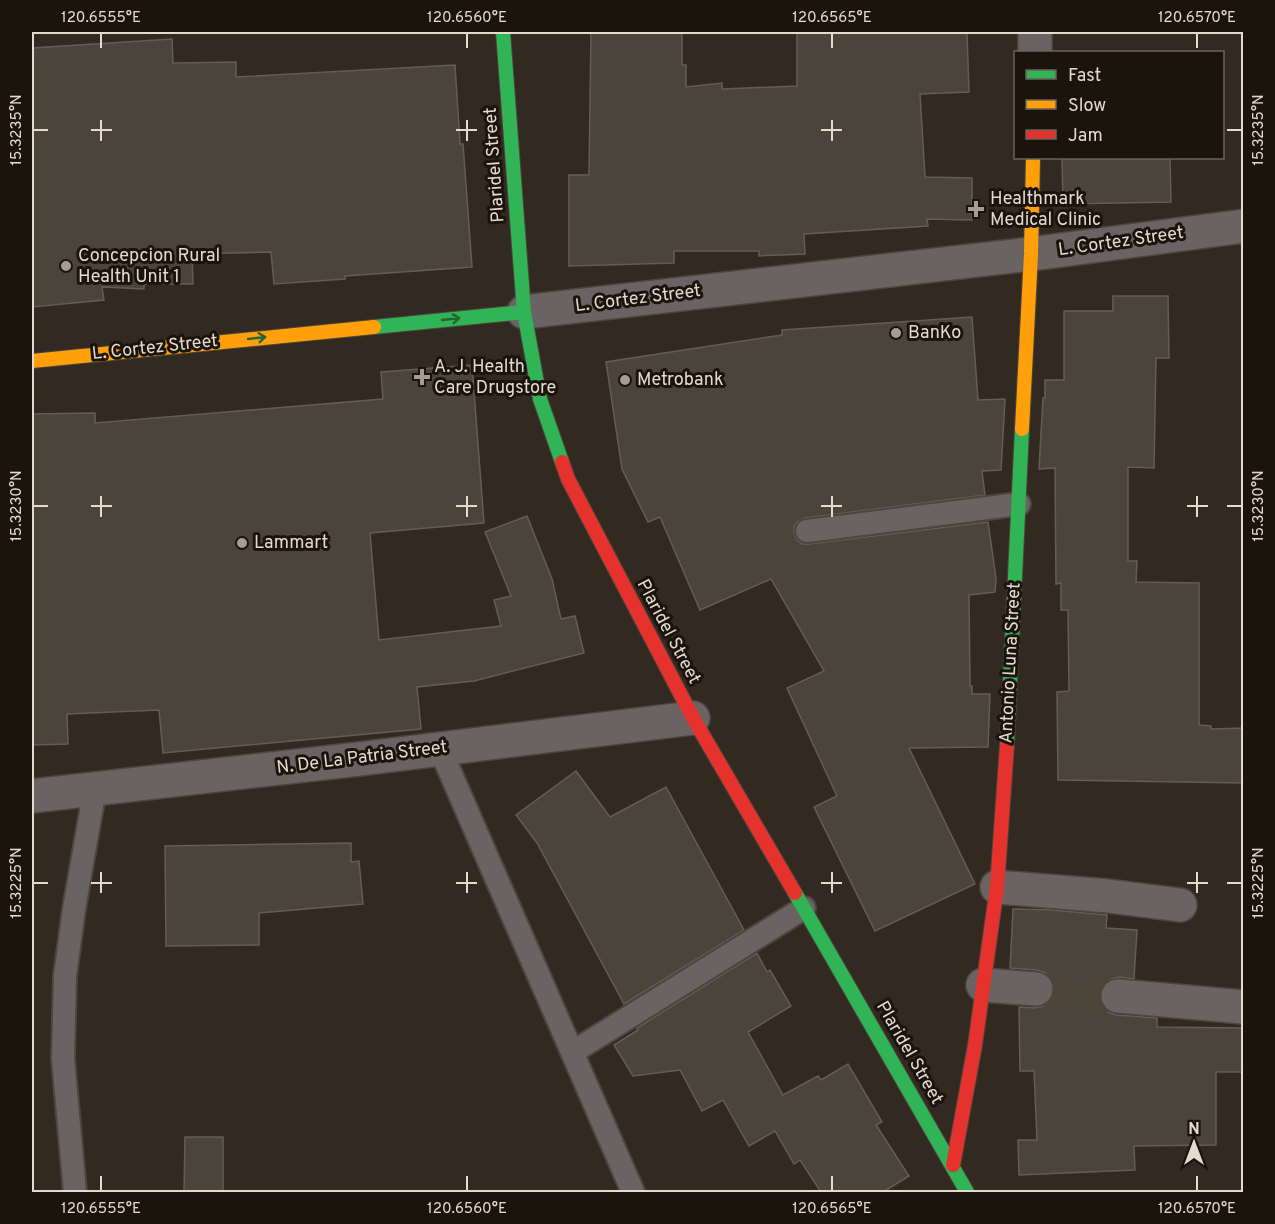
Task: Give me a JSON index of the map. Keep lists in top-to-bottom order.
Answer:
{
  "streets": {
    "street": [
      "Plaridel Street",
      "L. Cortez Street",
      "Antonio Luna Street",
      "N. De La Patria Street"
    ]
  },
  "crossings": [
    ["Plaridel Street", "L. Cortez Street"],
    ["Plaridel Street", "Antonio Luna Street"],
    ["Plaridel Street", "N. De La Patria Street"],
    ["L. Cortez Street", "Antonio Luna Street"]
  ],
  "one_way": ["L. Cortez Street"],
  "places": {
    "health": ["Healthmark Medical Clinic", "A. J. Health Care Drugstore"],
    "other": [
      "Concepcion Rural Health Unit 1",
      "BanKo",
      "Metrobank",
      "Lammart"
    ]
  },
  "legend": ["Fast", "Slow", "Jam"],
  "north": "top",
  "coordinates": [
    "120.6555°E",
    "120.6560°E",
    "120.6565°E",
    "120.6570°E",
    "15.3235°N",
    "15.3230°N",
    "15.3225°N"
  ]
}
